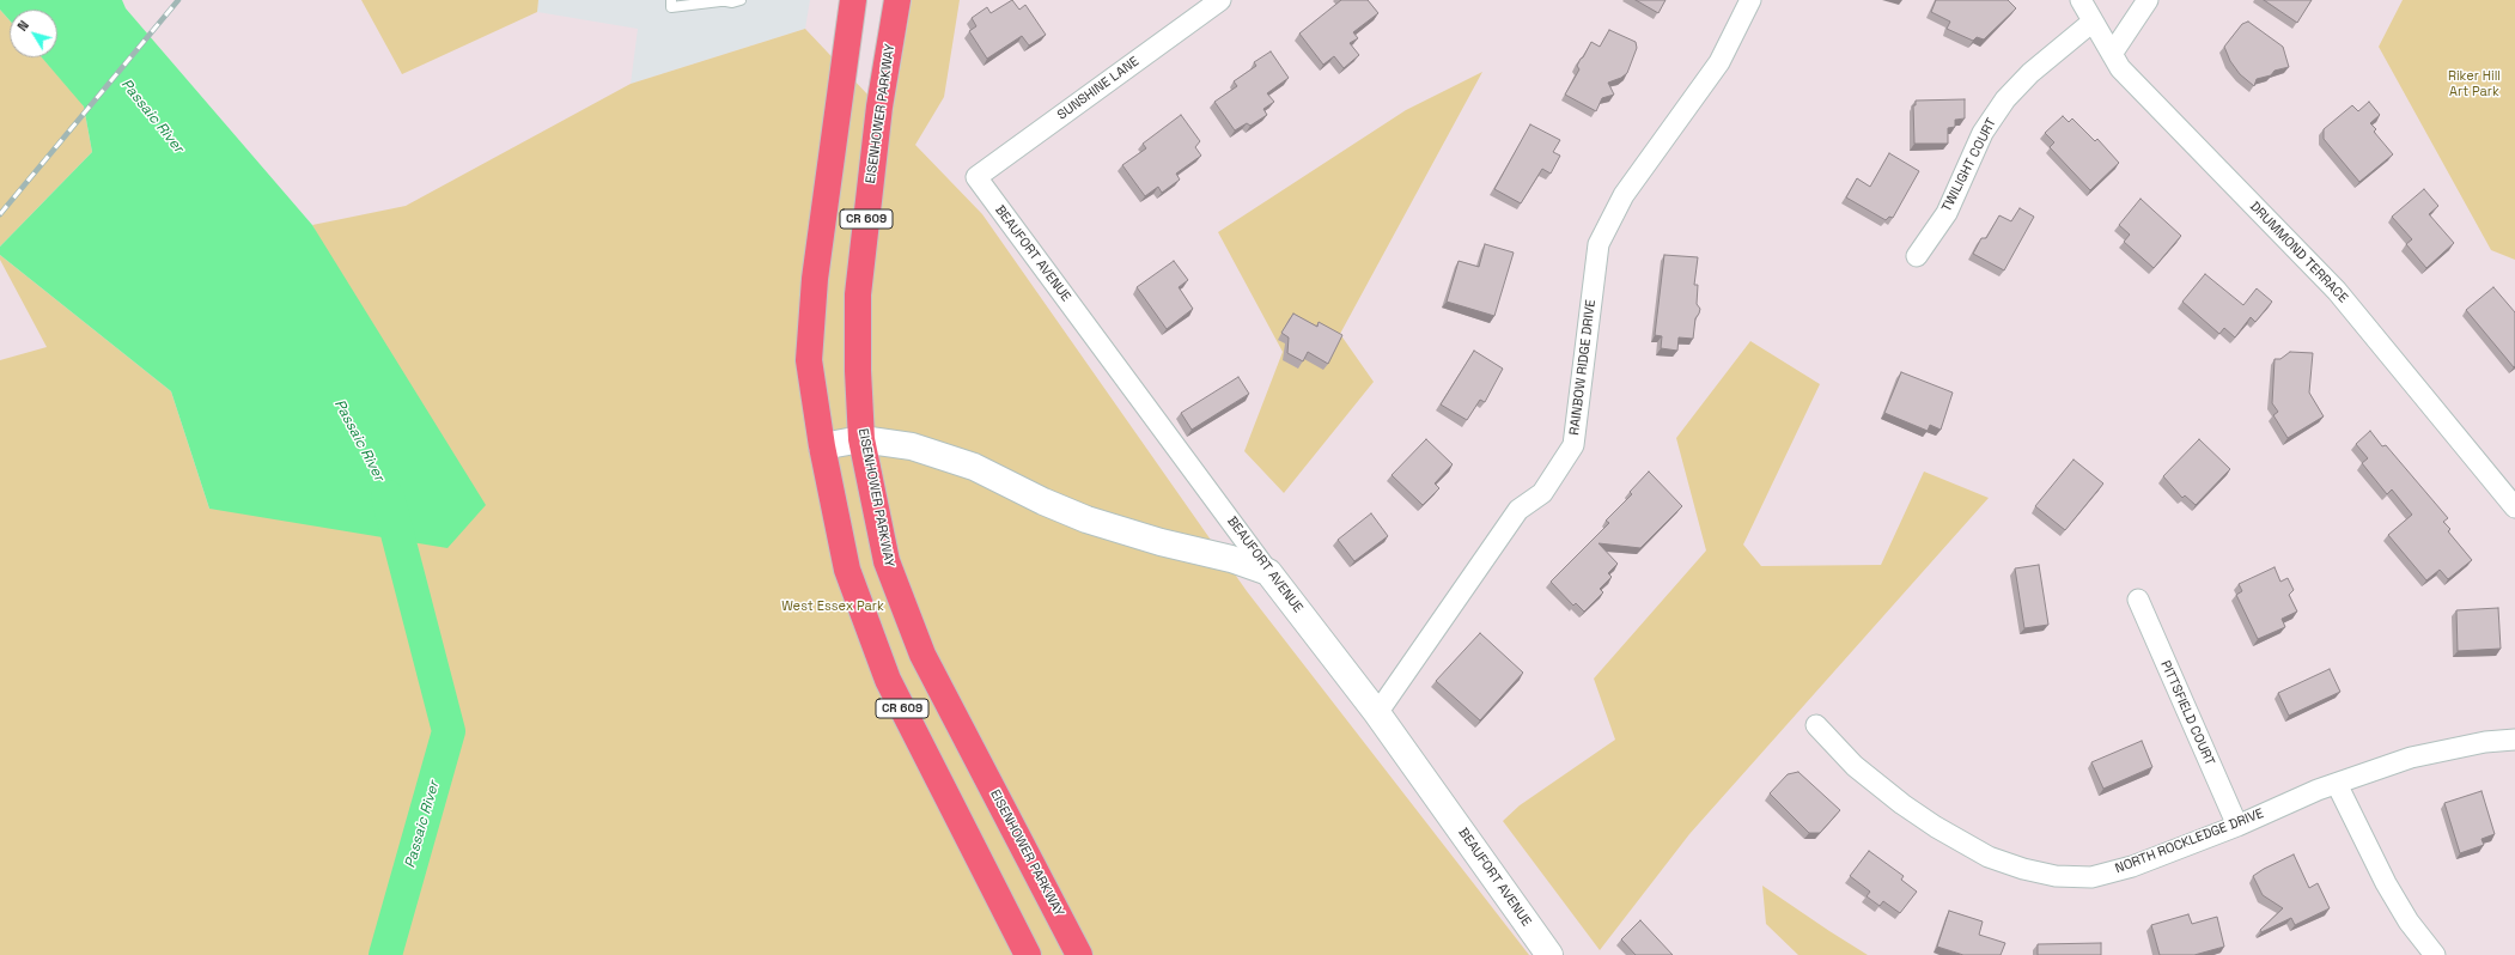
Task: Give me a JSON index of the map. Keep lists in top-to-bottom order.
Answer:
{
  "streets": {
    "main road": ["EISENHOWER PARKWAY", "CR 609"],
    "street": [
      "SUNSHINE LANE",
      "TWILIGHT COURT",
      "DRUMMOND TERRACE",
      "BEAUFORT AVENUE",
      "RAINBOW RIDGE DRIVE",
      "PITTSFIELD COURT",
      "NORTH ROCKLEDGE DRIVE"
    ]
  },
  "crossings": [
    ["SUNSHINE LANE", "BEAUFORT AVENUE"],
    ["TWILIGHT COURT", "DRUMMOND TERRACE"],
    ["BEAUFORT AVENUE", "RAINBOW RIDGE DRIVE"],
    ["PITTSFIELD COURT", "NORTH ROCKLEDGE DRIVE"]
  ],
  "water": ["Passaic River"],
  "parks": ["Riker Hill Art Park", "West Essex Park"],
  "north": "top left"
}
